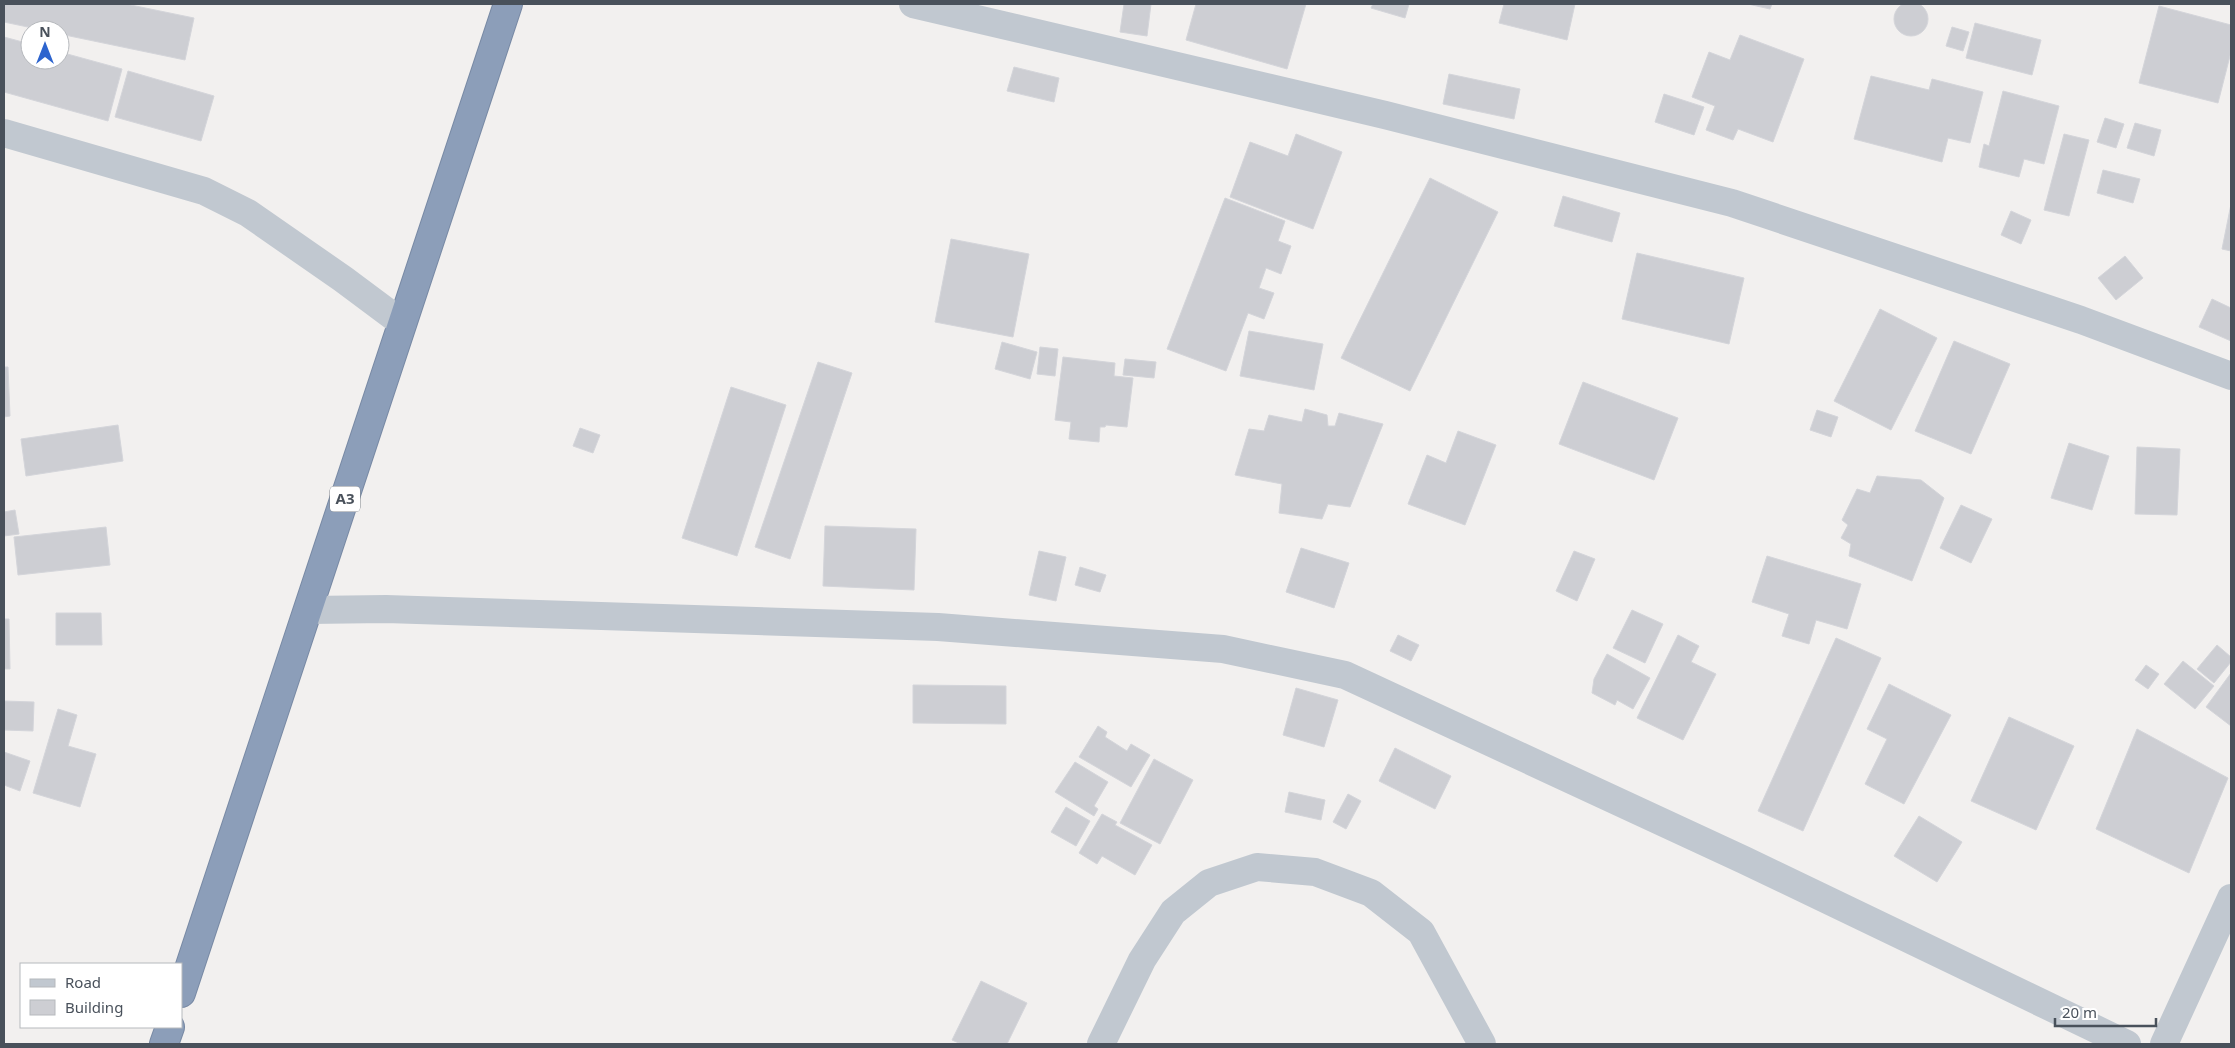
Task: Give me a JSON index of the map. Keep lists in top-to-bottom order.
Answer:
{
  "streets": {
    "highway": ["A3"]
  },
  "legend": ["Road", "Building"],
  "scale_bar": "20 m",
  "north": "top"
}
